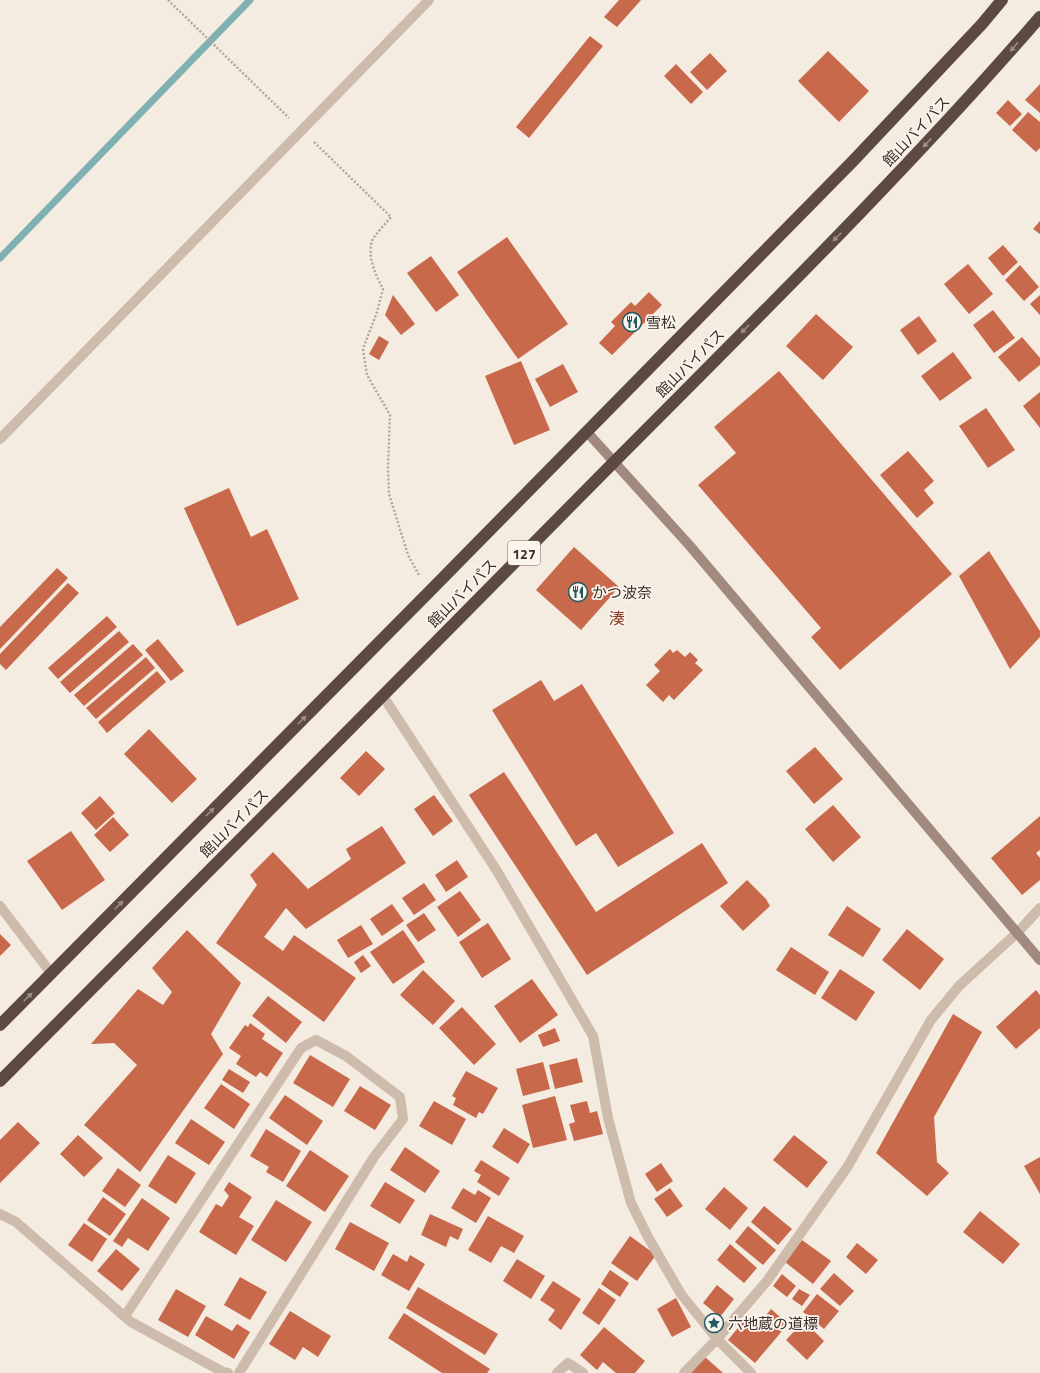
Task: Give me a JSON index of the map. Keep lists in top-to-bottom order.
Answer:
{
  "streets": {
    "highway": ["館山バイパス", "127"]
  },
  "districts": ["湊"],
  "places": {
    "restaurant": ["雪松", "かつ波奈"],
    "place": ["六地蔵の道標"]
  }
}
